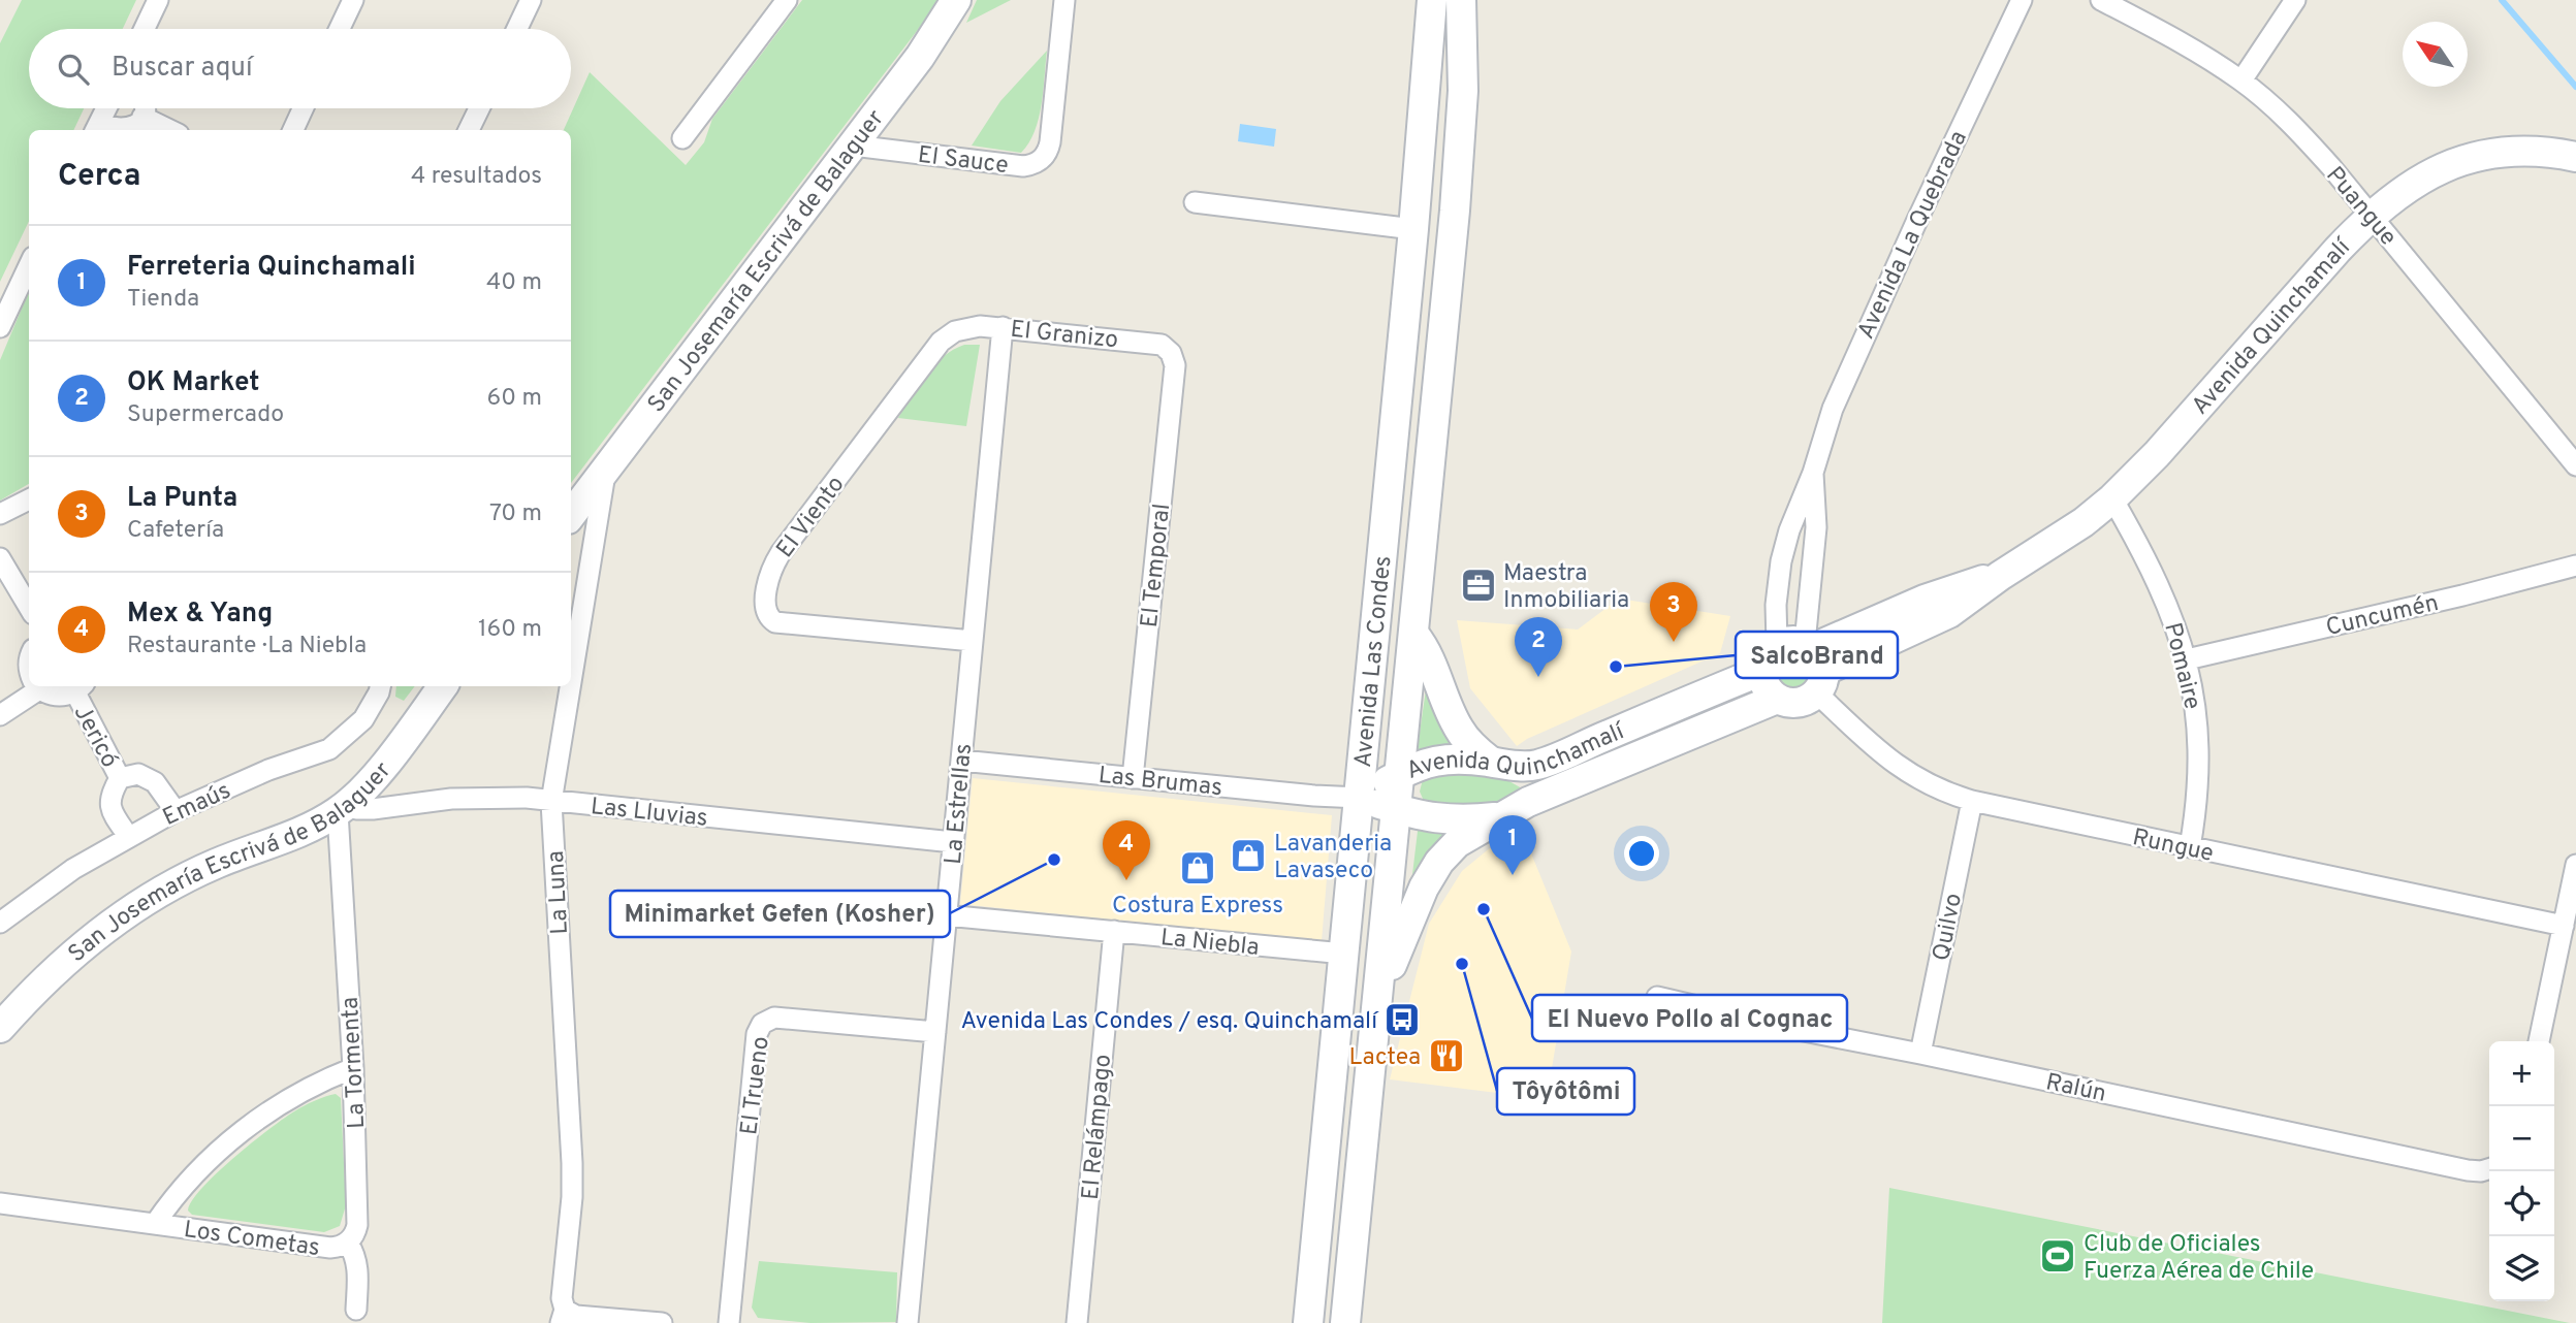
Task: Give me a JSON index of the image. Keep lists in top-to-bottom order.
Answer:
{
  "streets": {
    "street": [
      "El Sauce",
      "Puangue",
      "Avenida La Quebrada",
      "San Josemaría Escrivá de Balaguer",
      "Avenida Quinchamalí",
      "El Granizo",
      "El Viento",
      "El Temporal",
      "Cuncumén",
      "Avenida Las Condes",
      "Pomaire",
      "Jericó",
      "Las Brumas",
      "Emaús",
      "La Estrellas",
      "Las Lluvias",
      "Rungue",
      "La Luna",
      "Quilvo",
      "La Niebla",
      "La Tormenta",
      "El Trueno",
      "Ralún",
      "El Relámpago",
      "Los Cometas"
    ]
  },
  "crossings": [
    ["El Sauce", "San Josemaría Escrivá de Balaguer"],
    ["Puangue", "Avenida Quinchamalí"],
    ["Avenida La Quebrada", "Avenida Quinchamalí"],
    ["Avenida La Quebrada", "Rungue"],
    ["San Josemaría Escrivá de Balaguer", "Las Lluvias"],
    ["San Josemaría Escrivá de Balaguer", "La Luna"],
    ["San Josemaría Escrivá de Balaguer", "La Tormenta"],
    ["Avenida Quinchamalí", "Avenida Las Condes"],
    ["Avenida Quinchamalí", "Pomaire"],
    ["Avenida Quinchamalí", "Las Brumas"],
    ["Avenida Quinchamalí", "Rungue"],
    ["El Granizo", "El Viento"],
    ["El Granizo", "El Temporal"],
    ["El Granizo", "La Estrellas"],
    ["El Viento", "La Estrellas"],
    ["El Temporal", "Las Brumas"],
    ["Cuncumén", "Pomaire"],
    ["Avenida Las Condes", "Las Brumas"],
    ["Avenida Las Condes", "La Niebla"],
    ["Pomaire", "Rungue"],
    ["Jericó", "Emaús"],
    ["Las Brumas", "La Estrellas"],
    ["La Estrellas", "Las Lluvias"],
    ["La Estrellas", "La Niebla"],
    ["La Estrellas", "El Trueno"],
    ["Las Lluvias", "La Luna"],
    ["Las Lluvias", "La Tormenta"],
    ["Rungue", "Quilvo"],
    ["Quilvo", "Ralún"],
    ["La Niebla", "El Relámpago"],
    ["La Tormenta", "Los Cometas"]
  ],
  "places": {
    "office": ["Maestra Inmobiliaria"],
    "other": [
      "SalcoBrand",
      "Minimarket Gefen (Kosher)",
      "El Nuevo Pollo al Cognac",
      "Tôyôtômi"
    ],
    "shop": ["Lavanderia Lavaseco", "Costura Express"],
    "bus stop": ["Avenida Las Condes / esq. Quinchamalí"],
    "restaurant": ["Lactea"],
    "sports": ["Club de Oficiales Fuerza Aérea de Chile"]
  },
  "north": "top left",
  "page": {
    "search": "Buscar aquí",
    "heading": ["Cerca", "4 resultados"],
    "list": [
      {
        "mark": "1",
        "name": "Ferreteria Quinchamali",
        "note": "Tienda",
        "value": "40 m"
      },
      {
        "mark": "2",
        "name": "OK Market",
        "note": "Supermercado",
        "value": "60 m"
      },
      {
        "mark": "3",
        "name": "La Punta",
        "note": "Cafetería",
        "value": "70 m"
      },
      {
        "mark": "4",
        "name": "Mex & Yang",
        "note": "Restaurante · La Niebla",
        "value": "160 m"
      }
    ],
    "pins": [
      "3",
      "2",
      "1",
      "4"
    ],
    "map_buttons": ["+", "−"]
  }
}
